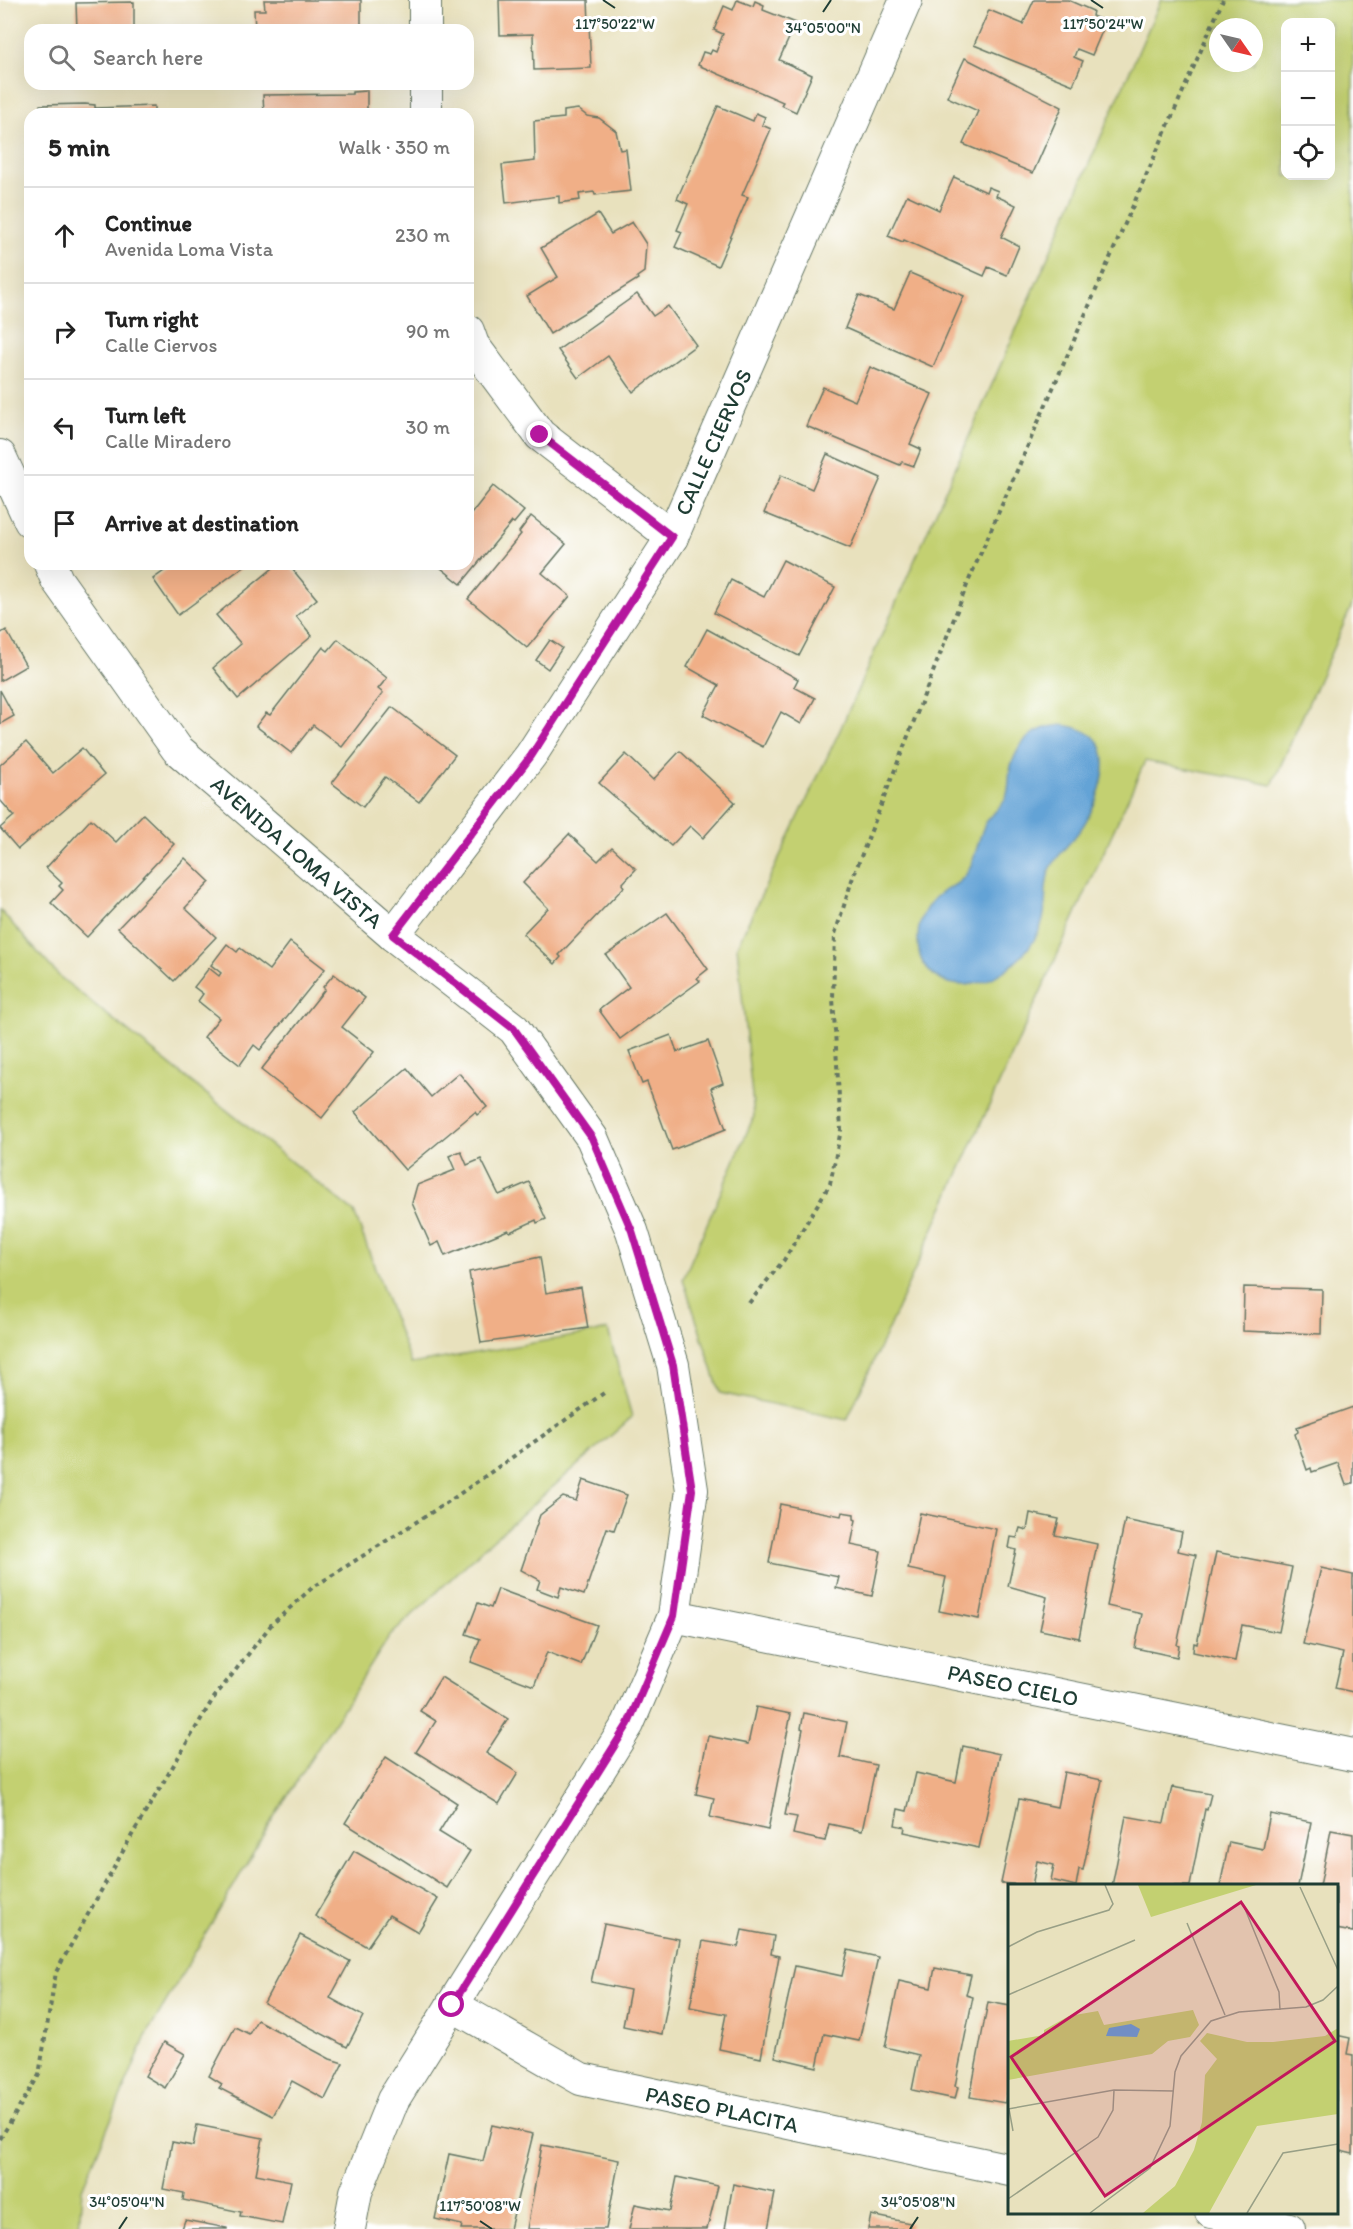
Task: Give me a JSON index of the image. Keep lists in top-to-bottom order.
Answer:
{
  "streets": {
    "street": [
      "CALLE CIERVOS",
      "AVENIDA LOMA VISTA",
      "PASEO CIELO",
      "PASEO PLACITA"
    ]
  },
  "crossings": [
    ["CALLE CIERVOS", "AVENIDA LOMA VISTA"],
    ["AVENIDA LOMA VISTA", "PASEO CIELO"],
    ["AVENIDA LOMA VISTA", "PASEO PLACITA"]
  ],
  "north": "bottom right",
  "page": {
    "map_buttons": ["+", "−"],
    "search": "Search here",
    "heading": ["5 min", "Walk · 350 m"],
    "list": [
      ["Continue", "Avenida Loma Vista", "230 m"],
      ["Turn right", "Calle Ciervos", "90 m"],
      ["Turn left", "Calle Miradero", "30 m"],
      "Arrive at destination"
    ]
  },
  "coordinates": [
    "117°50'22\"W",
    "117°50'24\"W",
    "34°05'00\"N",
    "34°05'04\"N",
    "34°05'08\"N",
    "117°50'08\"W"
  ]
}
